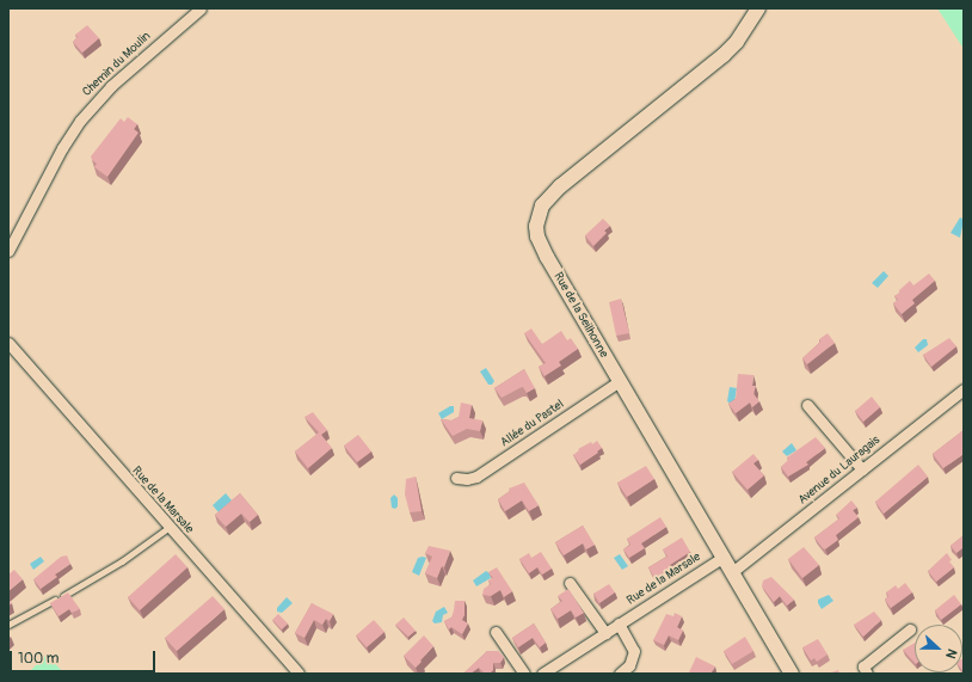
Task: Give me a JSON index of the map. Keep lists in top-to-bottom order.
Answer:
{
  "streets": {
    "street": [
      "Chemin du Moulin",
      "Rue de la Seilhonne",
      "Allée du Pastel",
      "Avenue du Lauragais",
      "Rue de la Marsale"
    ]
  },
  "crossings": [
    ["Rue de la Seilhonne", "Allée du Pastel"],
    ["Rue de la Seilhonne", "Avenue du Lauragais"],
    ["Rue de la Seilhonne", "Rue de la Marsale"]
  ],
  "scale_bar": "100 m",
  "north": "right"
}
